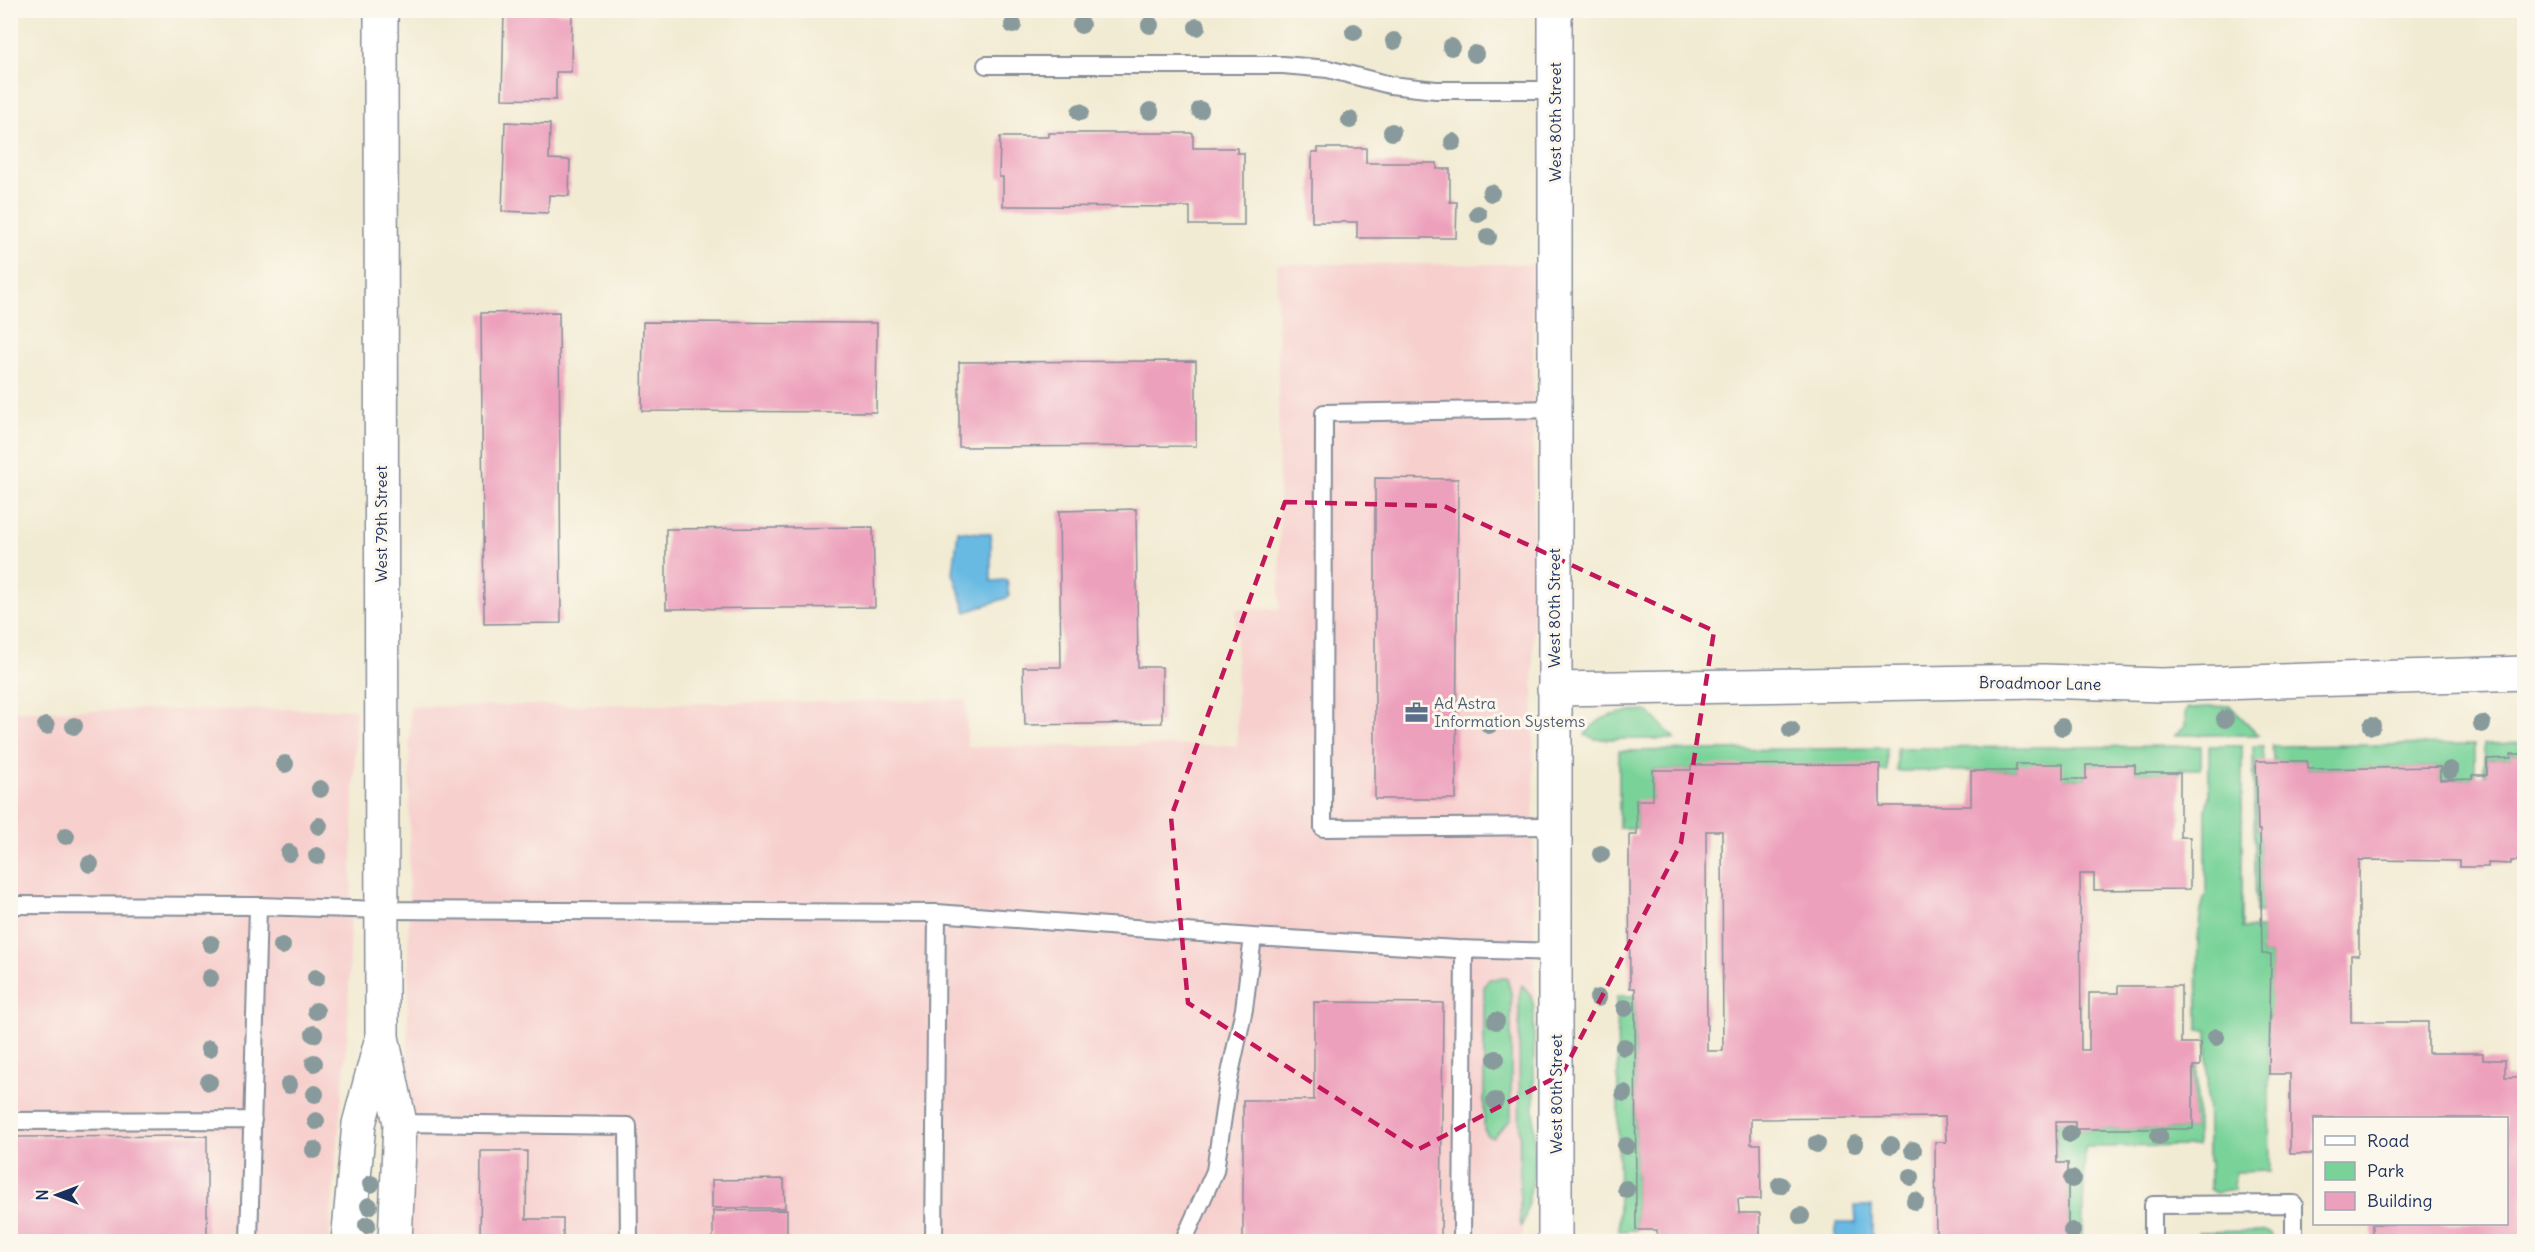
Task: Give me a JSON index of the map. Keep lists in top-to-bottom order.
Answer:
{
  "streets": {
    "street": ["West 80th Street", "West 79th Street", "Broadmoor Lane"]
  },
  "crossings": [
    ["West 80th Street", "Broadmoor Lane"]
  ],
  "places": {
    "office": ["Ad Astra Information Systems"]
  },
  "legend": ["Road", "Park", "Building"],
  "north": "left"
}
